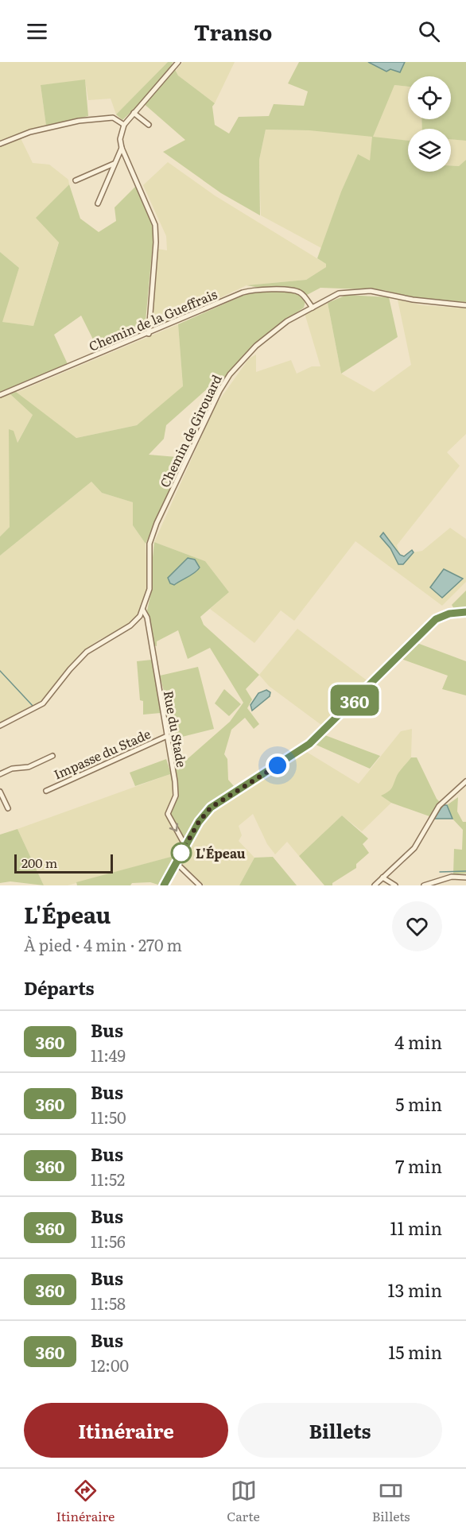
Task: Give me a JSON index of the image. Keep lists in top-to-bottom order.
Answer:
{
  "streets": {
    "street": [
      "Chemin de la Gueffrais",
      "Chemin de Girouard",
      "Rue du Stade",
      "Impasse du Stade"
    ]
  },
  "crossings": [
    ["Chemin de la Gueffrais", "Chemin de Girouard"],
    ["Chemin de Girouard", "Rue du Stade"],
    ["Rue du Stade", "Impasse du Stade"]
  ],
  "one_way": ["Rue du Stade"],
  "places": ["L'Épeau"],
  "lines": ["bus line 360"],
  "scale_bar": "200 m",
  "page": {
    "header": "Transo",
    "on_map": "360",
    "scale": "200 m",
    "heading": [
      ["L'Épeau", "À pied · 4 min · 270 m"],
      "Départs"
    ],
    "list": [
      {
        "mark": "360",
        "name": "Bus",
        "note": "11:49",
        "value": "4 min"
      },
      {
        "mark": "360",
        "name": "Bus",
        "note": "11:50",
        "value": "5 min"
      },
      {
        "mark": "360",
        "name": "Bus",
        "note": "11:52",
        "value": "7 min"
      },
      {
        "mark": "360",
        "name": "Bus",
        "note": "11:56",
        "value": "11 min"
      },
      {
        "mark": "360",
        "name": "Bus",
        "note": "11:58",
        "value": "13 min"
      },
      {
        "mark": "360",
        "name": "Bus",
        "note": "12:00",
        "value": "15 min"
      }
    ],
    "buttons": ["Itinéraire", "Billets"],
    "tabs": ["Itinéraire", "Carte", "Billets"]
  }
}
